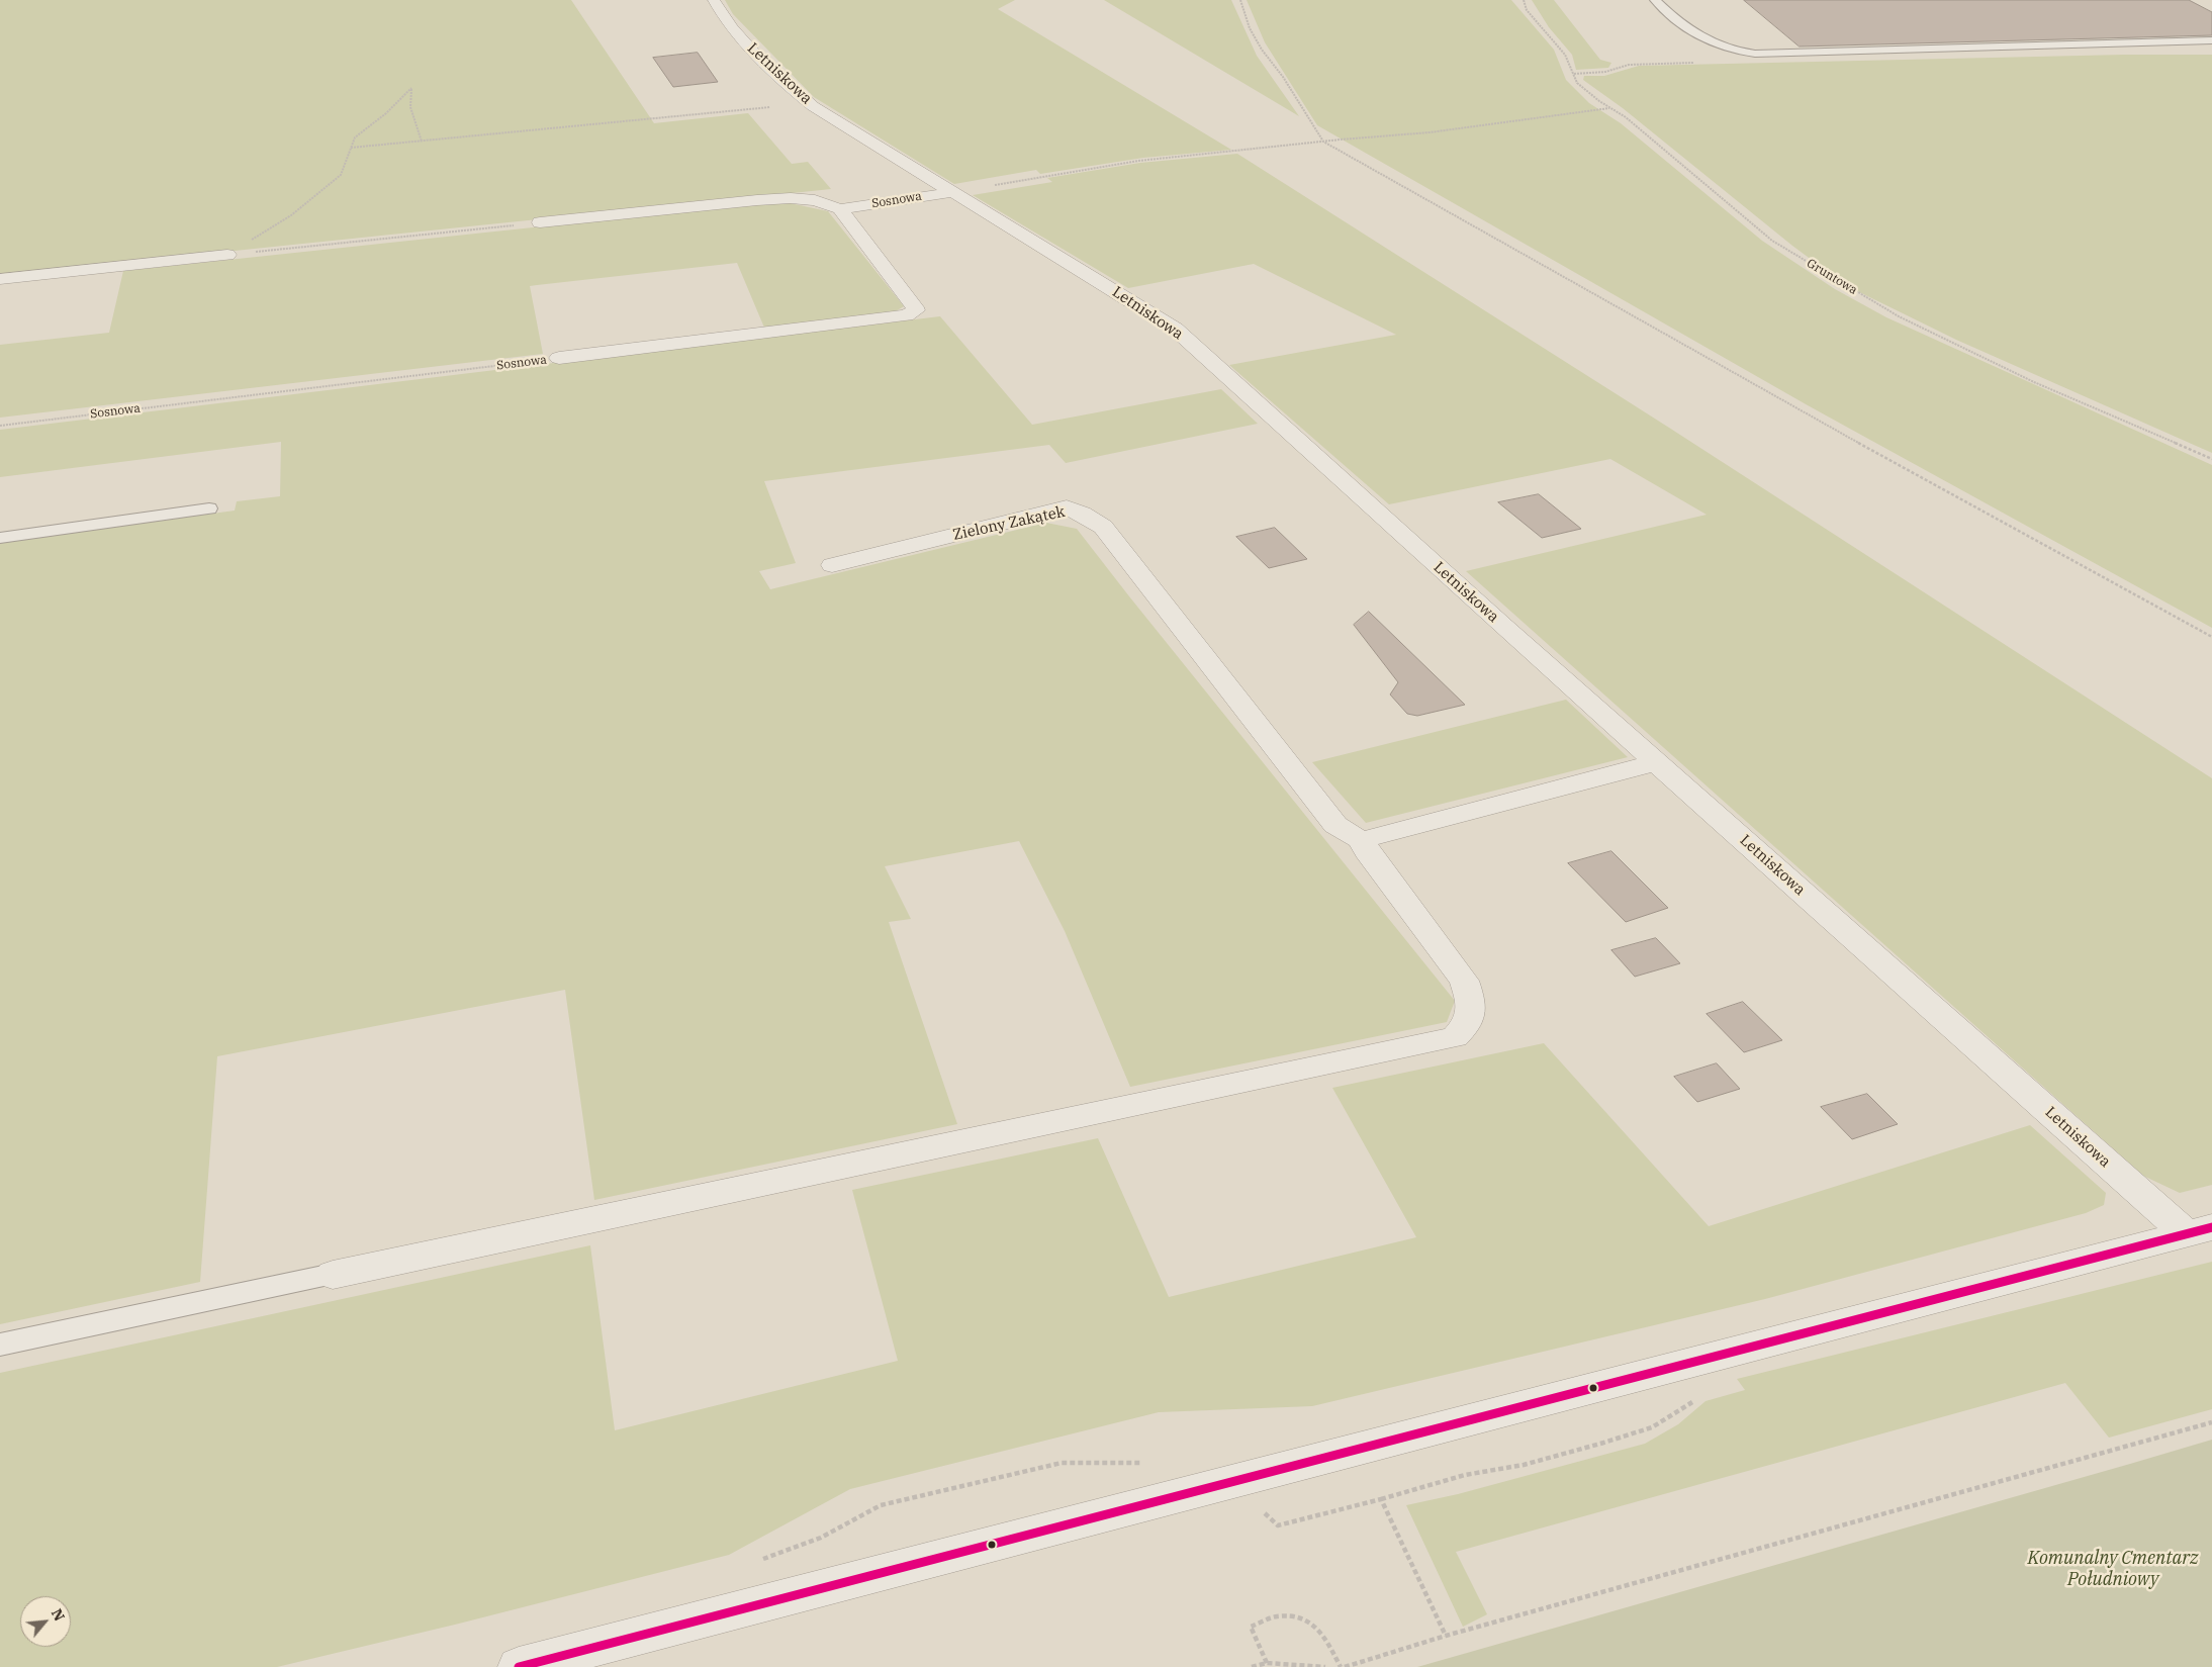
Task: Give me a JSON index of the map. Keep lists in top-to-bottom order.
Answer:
{
  "streets": {
    "street": ["Letniskowa", "Sosnowa", "Zielony Zakątek"],
    "path": ["Gruntowa"]
  },
  "crossings": [
    ["Letniskowa", "Sosnowa"]
  ],
  "parks": ["Komunalny Cmentarz Południowy"],
  "north": "top right"
}
